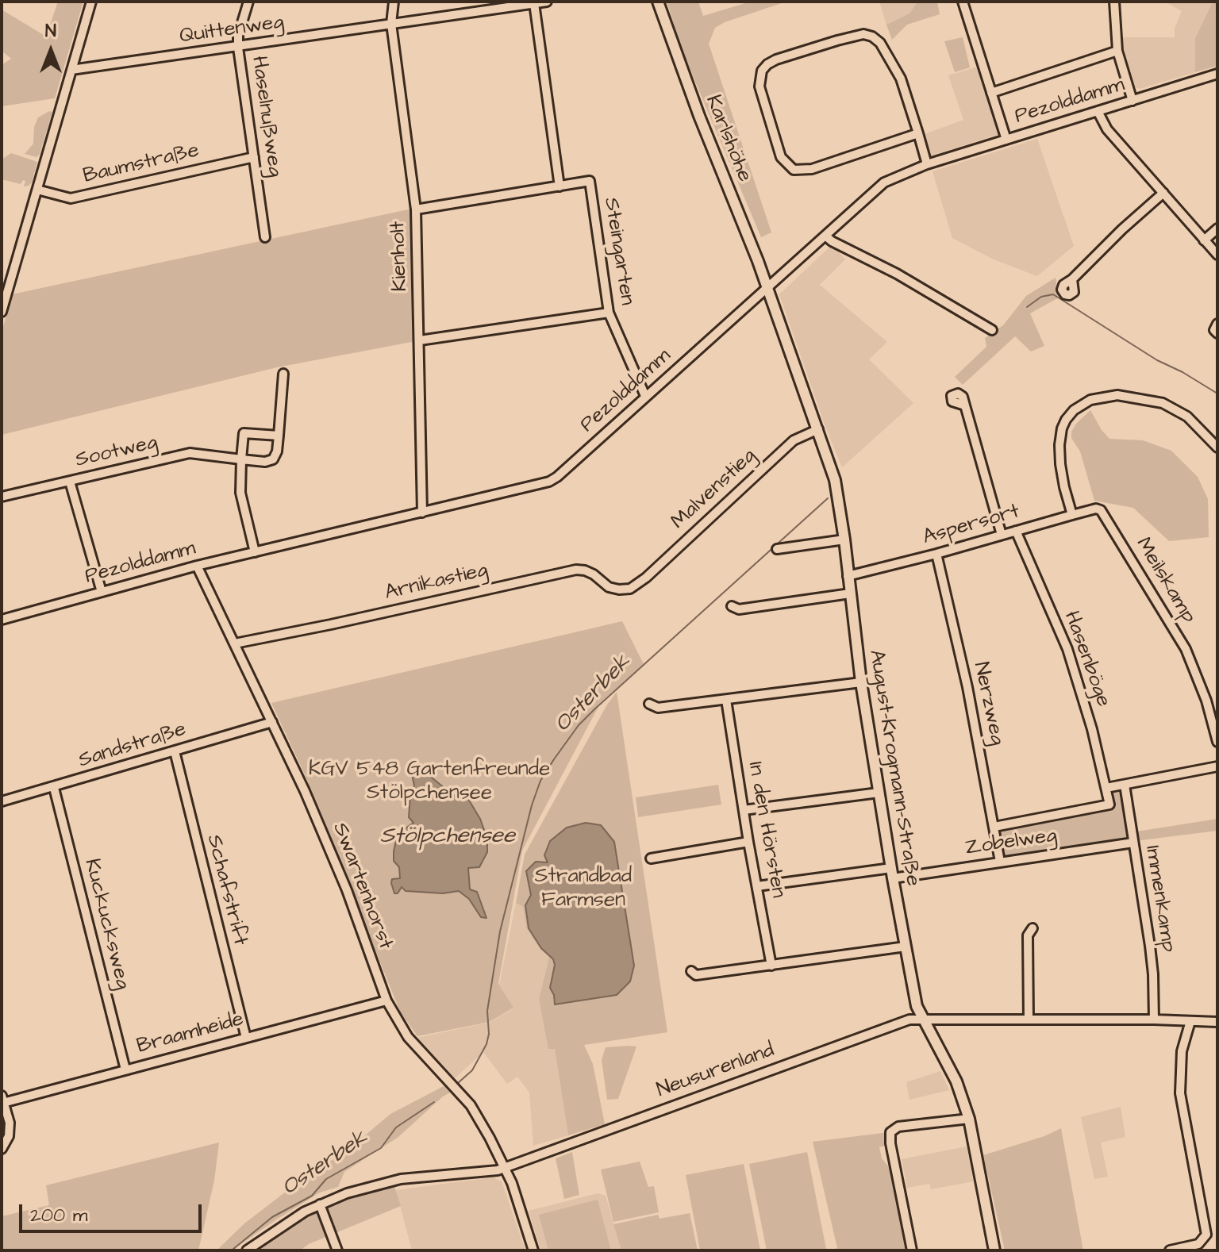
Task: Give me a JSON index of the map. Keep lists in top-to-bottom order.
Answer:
{
  "streets": {
    "main road": ["Karlshöhe", "August-Krogmann-Straße"],
    "street": [
      "Quittenweg",
      "Pezolddamm",
      "Haselnußweg",
      "Baumstraße",
      "Steingarten",
      "Kienholt",
      "Sootweg",
      "Malvenstieg",
      "Aspersort",
      "Meilskamp",
      "Arnikastieg",
      "Hasenböge",
      "Nerzweg",
      "Sandstraße",
      "In den Hörsten",
      "Zobelweg",
      "Swartenhorst",
      "Schafstrift",
      "Immenkamp",
      "Kuckucksweg",
      "Braamheide",
      "Neusurenland"
    ]
  },
  "crossings": [
    ["Quittenweg", "Haselnußweg"],
    ["Quittenweg", "Kienholt"],
    ["Pezolddamm", "Karlshöhe"],
    ["Pezolddamm", "Steingarten"],
    ["Pezolddamm", "Kienholt"],
    ["Pezolddamm", "August-Krogmann-Straße"],
    ["Pezolddamm", "Swartenhorst"],
    ["Haselnußweg", "Baumstraße"],
    ["Karlshöhe", "August-Krogmann-Straße"],
    ["Malvenstieg", "Arnikastieg"],
    ["Malvenstieg", "August-Krogmann-Straße"],
    ["Aspersort", "Meilskamp"],
    ["Aspersort", "Hasenböge"],
    ["Aspersort", "Nerzweg"],
    ["Aspersort", "August-Krogmann-Straße"],
    ["Arnikastieg", "Swartenhorst"],
    ["Hasenböge", "Zobelweg"],
    ["Nerzweg", "Zobelweg"],
    ["Sandstraße", "Swartenhorst"],
    ["Sandstraße", "Schafstrift"],
    ["Sandstraße", "Kuckucksweg"],
    ["August-Krogmann-Straße", "Zobelweg"],
    ["August-Krogmann-Straße", "Neusurenland"],
    ["In den Hörsten", "Zobelweg"],
    ["Zobelweg", "Immenkamp"],
    ["Swartenhorst", "Braamheide"],
    ["Swartenhorst", "Neusurenland"],
    ["Schafstrift", "Braamheide"],
    ["Immenkamp", "Neusurenland"],
    ["Kuckucksweg", "Braamheide"]
  ],
  "water": ["Osterbek", "Stölpchensee"],
  "parks": ["KGV 548 Gartenfreunde Stölpchensee", "Strandbad Farmsen"],
  "scale_bar": "200 m",
  "north": "top"
}
